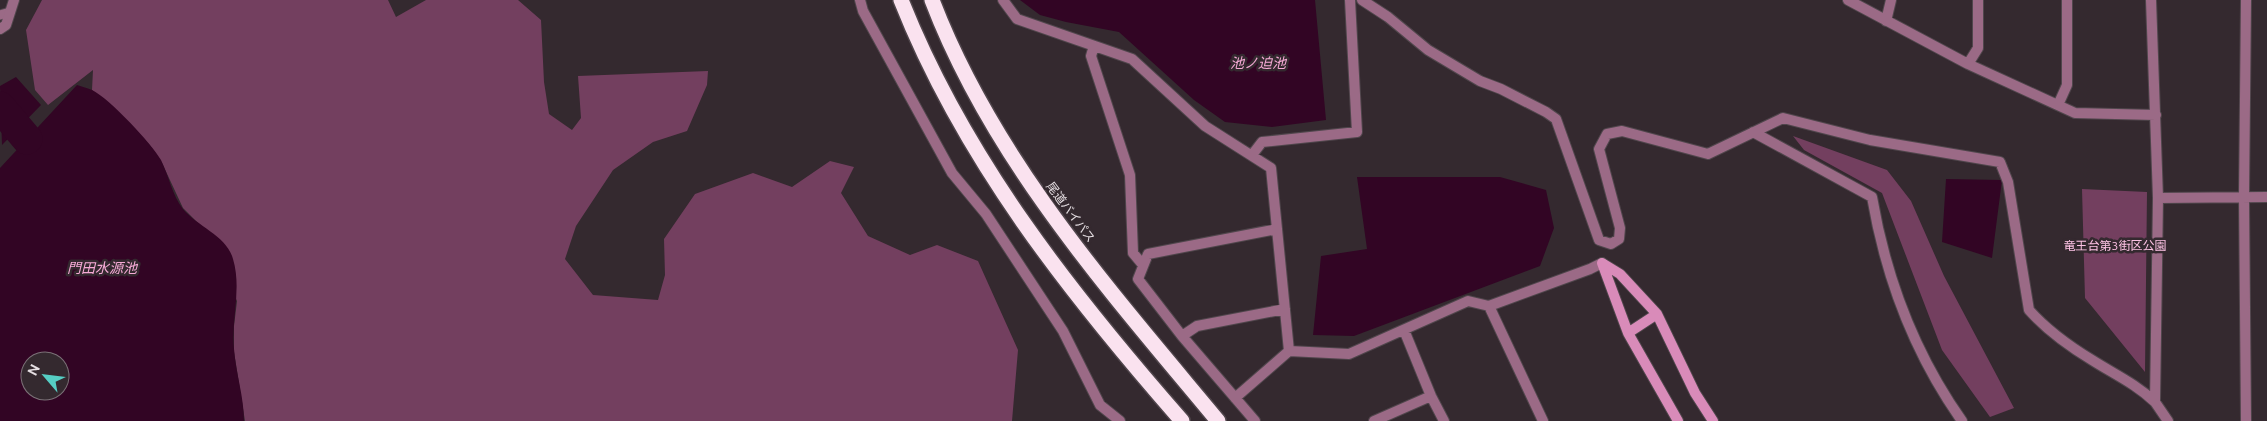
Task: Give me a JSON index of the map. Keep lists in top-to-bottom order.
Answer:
{
  "streets": {
    "highway": ["尾道バイパス"]
  },
  "water": ["池ノ迫池", "門田水源池"],
  "parks": ["竜王台第3街区公園"],
  "north": "top left"
}
